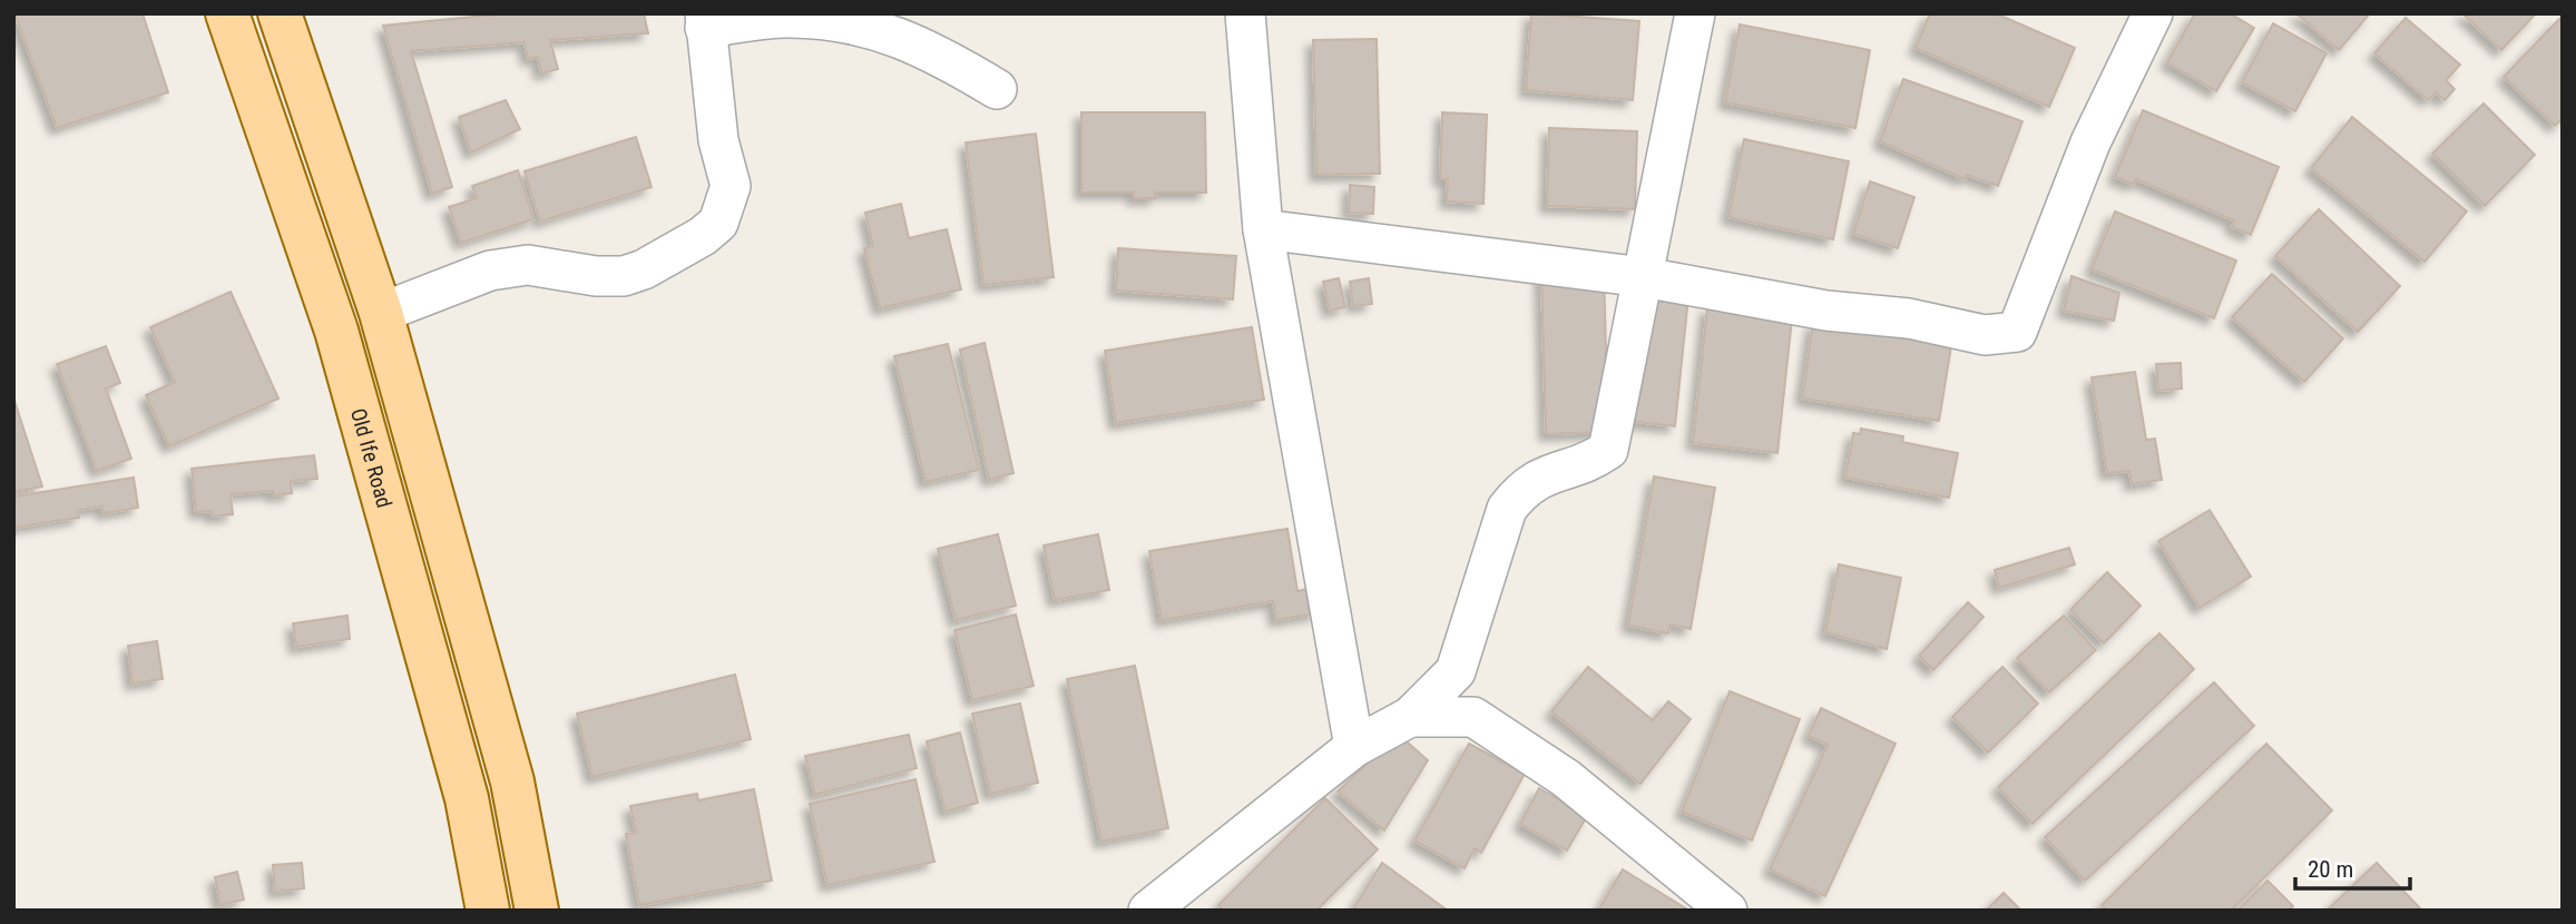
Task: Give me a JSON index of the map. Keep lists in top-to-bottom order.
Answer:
{
  "streets": {
    "main road": ["Old Ife Road"]
  },
  "scale_bar": "20 m"
}
